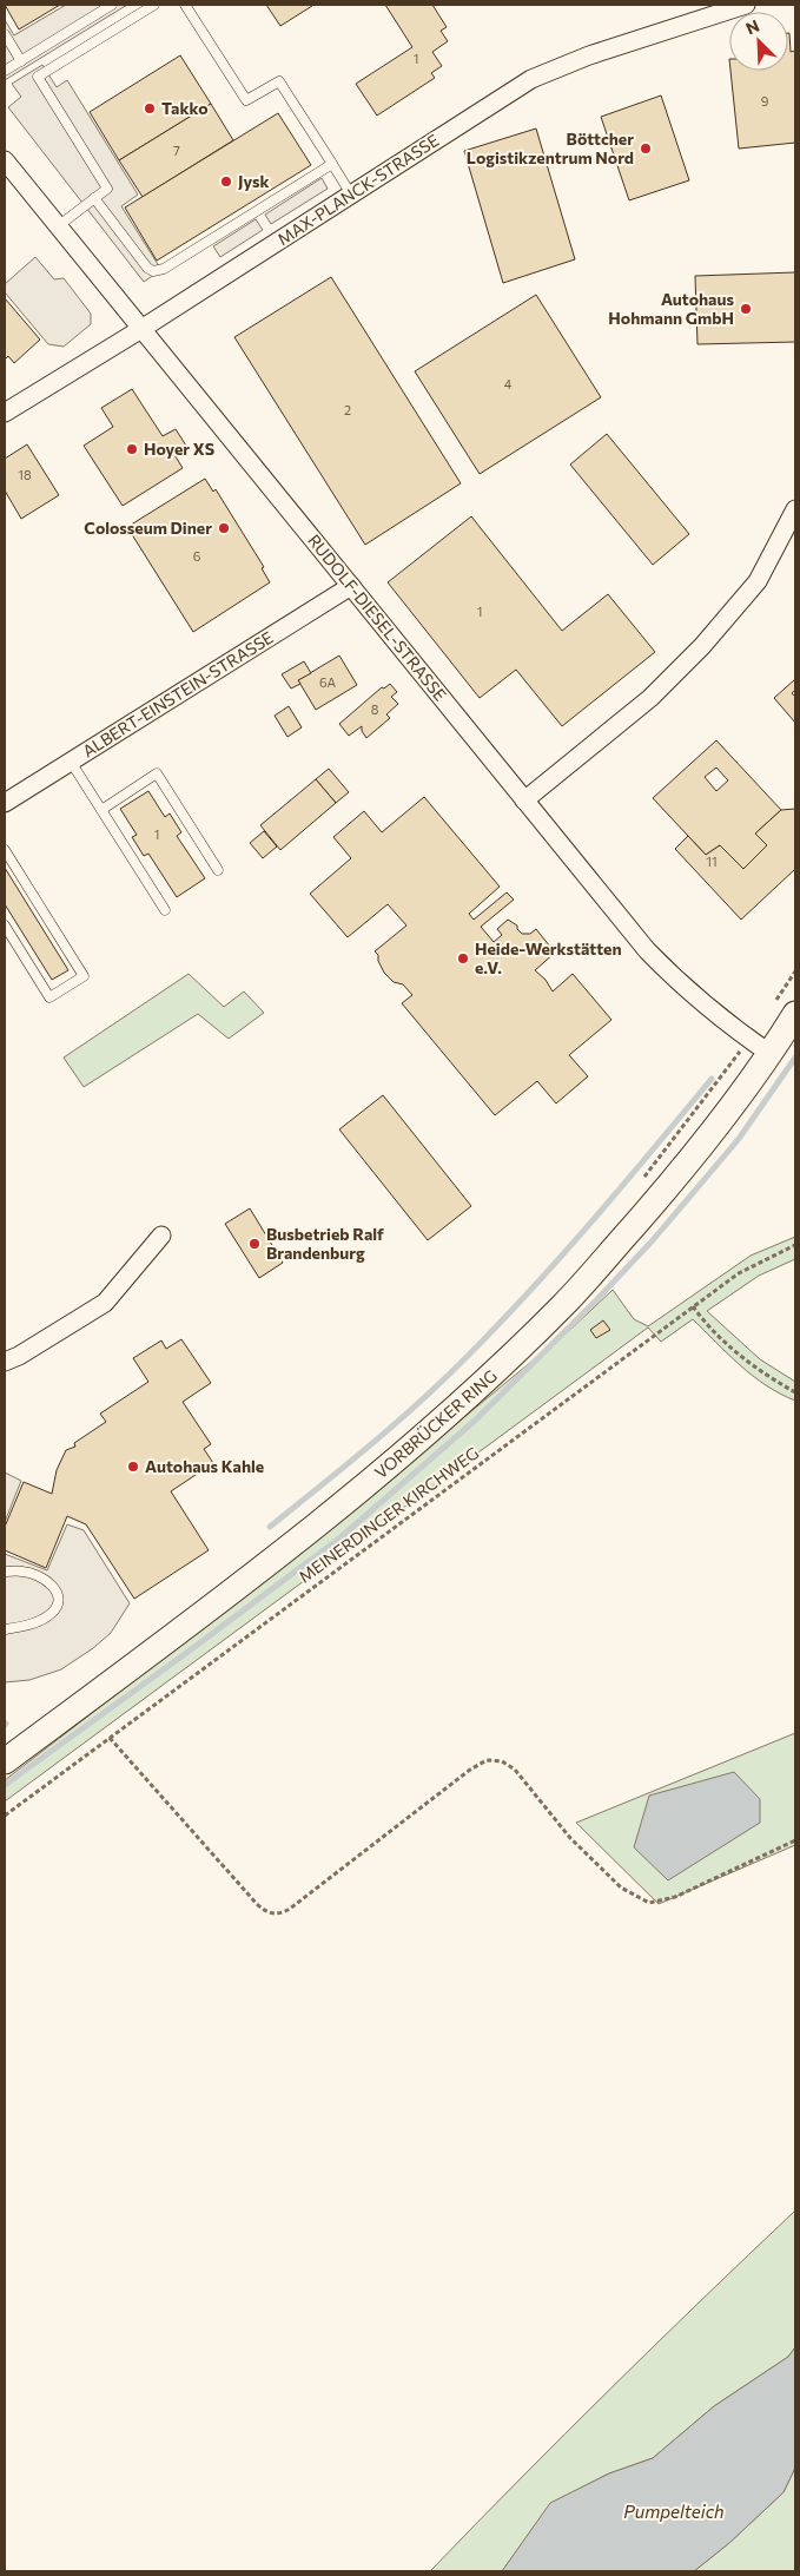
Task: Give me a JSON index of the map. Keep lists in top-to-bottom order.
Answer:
{
  "streets": {
    "main road": ["VORBRÜCKER RING"],
    "street": ["MAX-PLANCK-STRASSE", "RUDOLF-DIESEL-STRASSE", "ALBERT-EINSTEIN-STRASSE"],
    "path": ["MEINERDINGER KIRCHWEG"]
  },
  "crossings": [
    ["MAX-PLANCK-STRASSE", "RUDOLF-DIESEL-STRASSE"],
    ["RUDOLF-DIESEL-STRASSE", "ALBERT-EINSTEIN-STRASSE"],
    ["RUDOLF-DIESEL-STRASSE", "VORBRÜCKER RING"]
  ],
  "water": ["Pumpelteich"],
  "places": [
    "Takko",
    "Böttcher Logistikzentrum Nord",
    "Jysk",
    "Autohaus Hohmann GmbH",
    "Hoyer XS",
    "Colosseum Diner",
    "Heide-Werkstätten e.V.",
    "Busbetrieb Ralf Brandenburg",
    "Autohaus Kahle"
  ],
  "house_numbers": [
    "1",
    "9",
    "7",
    "4",
    "2",
    "18",
    "6",
    "1",
    "6A",
    "8",
    "1",
    "11"
  ],
  "north": "top left"
}
